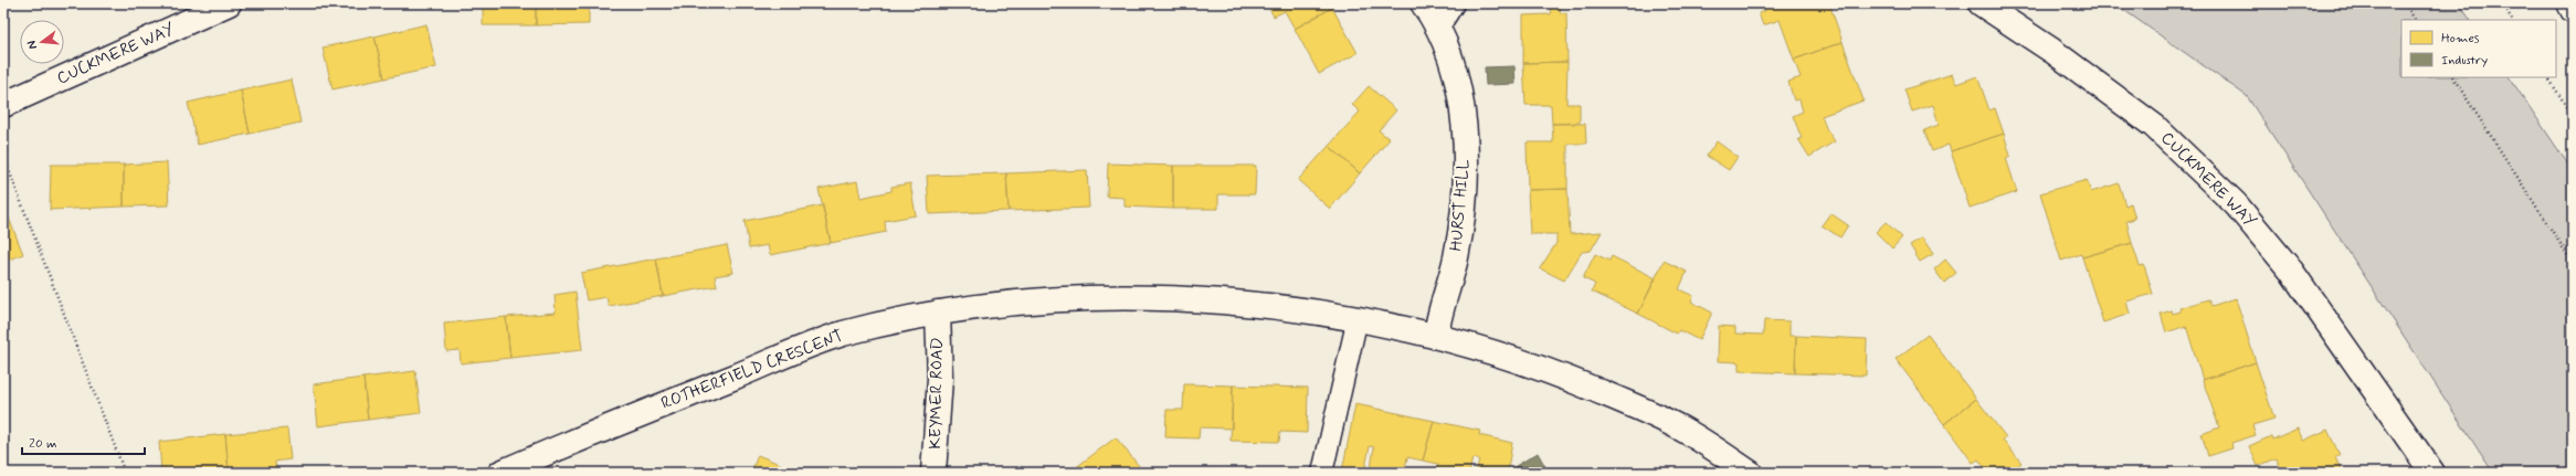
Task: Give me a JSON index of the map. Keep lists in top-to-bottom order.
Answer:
{
  "streets": {
    "street": [
      "CUCKMERE WAY",
      "HURST HILL",
      "ROTHERFIELD CRESCENT",
      "KEYMER ROAD"
    ]
  },
  "crossings": [
    ["HURST HILL", "ROTHERFIELD CRESCENT"],
    ["ROTHERFIELD CRESCENT", "KEYMER ROAD"]
  ],
  "legend": ["Homes", "Industry"],
  "scale_bar": "20 m",
  "north": "left"
}
